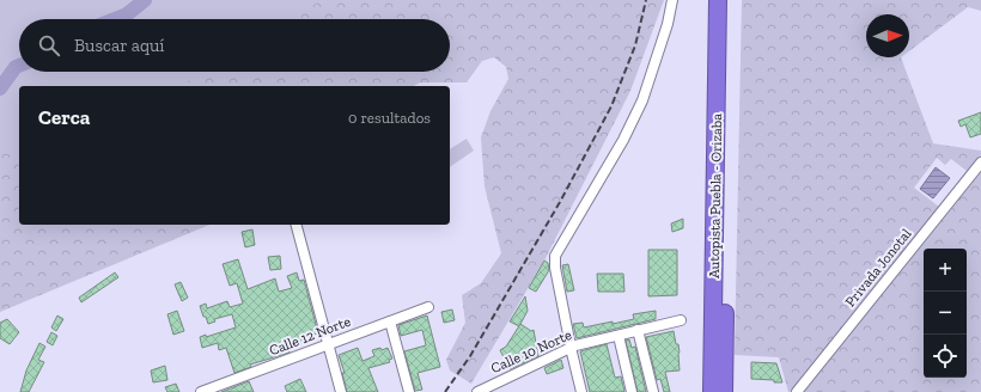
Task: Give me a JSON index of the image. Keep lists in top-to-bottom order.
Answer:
{
  "streets": {
    "highway": ["Autopista Puebla - Orizaba"],
    "street": ["Privada Jonotal", "Calle 12 Norte", "Calle 10 Norte"]
  },
  "north": "right",
  "page": {
    "search": "Buscar aquí",
    "heading": ["Cerca", "0 resultados"],
    "map_buttons": ["+", "−"]
  }
}
